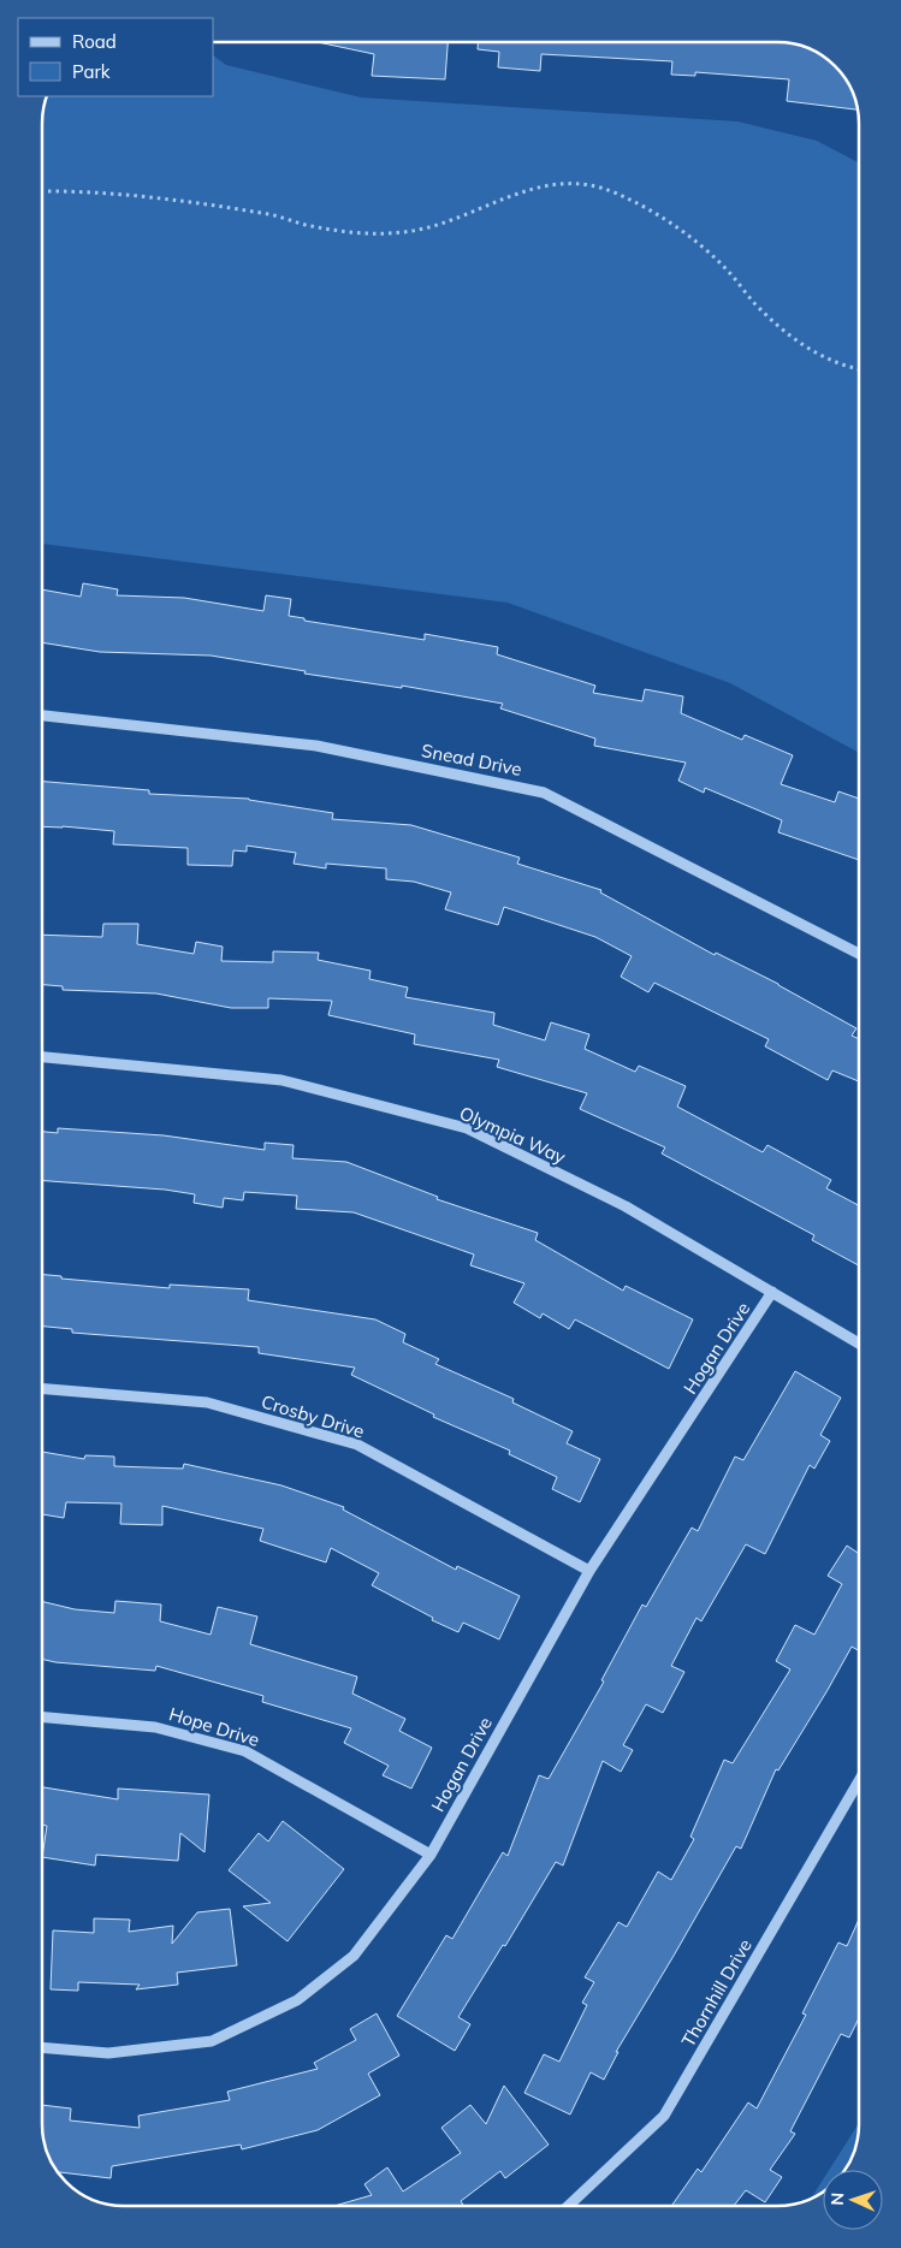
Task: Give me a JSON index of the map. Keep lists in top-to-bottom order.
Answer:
{
  "streets": {
    "street": [
      "Snead Drive",
      "Olympia Way",
      "Hogan Drive",
      "Crosby Drive",
      "Hope Drive",
      "Thornhill Drive"
    ]
  },
  "crossings": [
    ["Olympia Way", "Hogan Drive"],
    ["Hogan Drive", "Crosby Drive"],
    ["Hogan Drive", "Hope Drive"]
  ],
  "legend": ["Road", "Park"],
  "north": "left"
}
